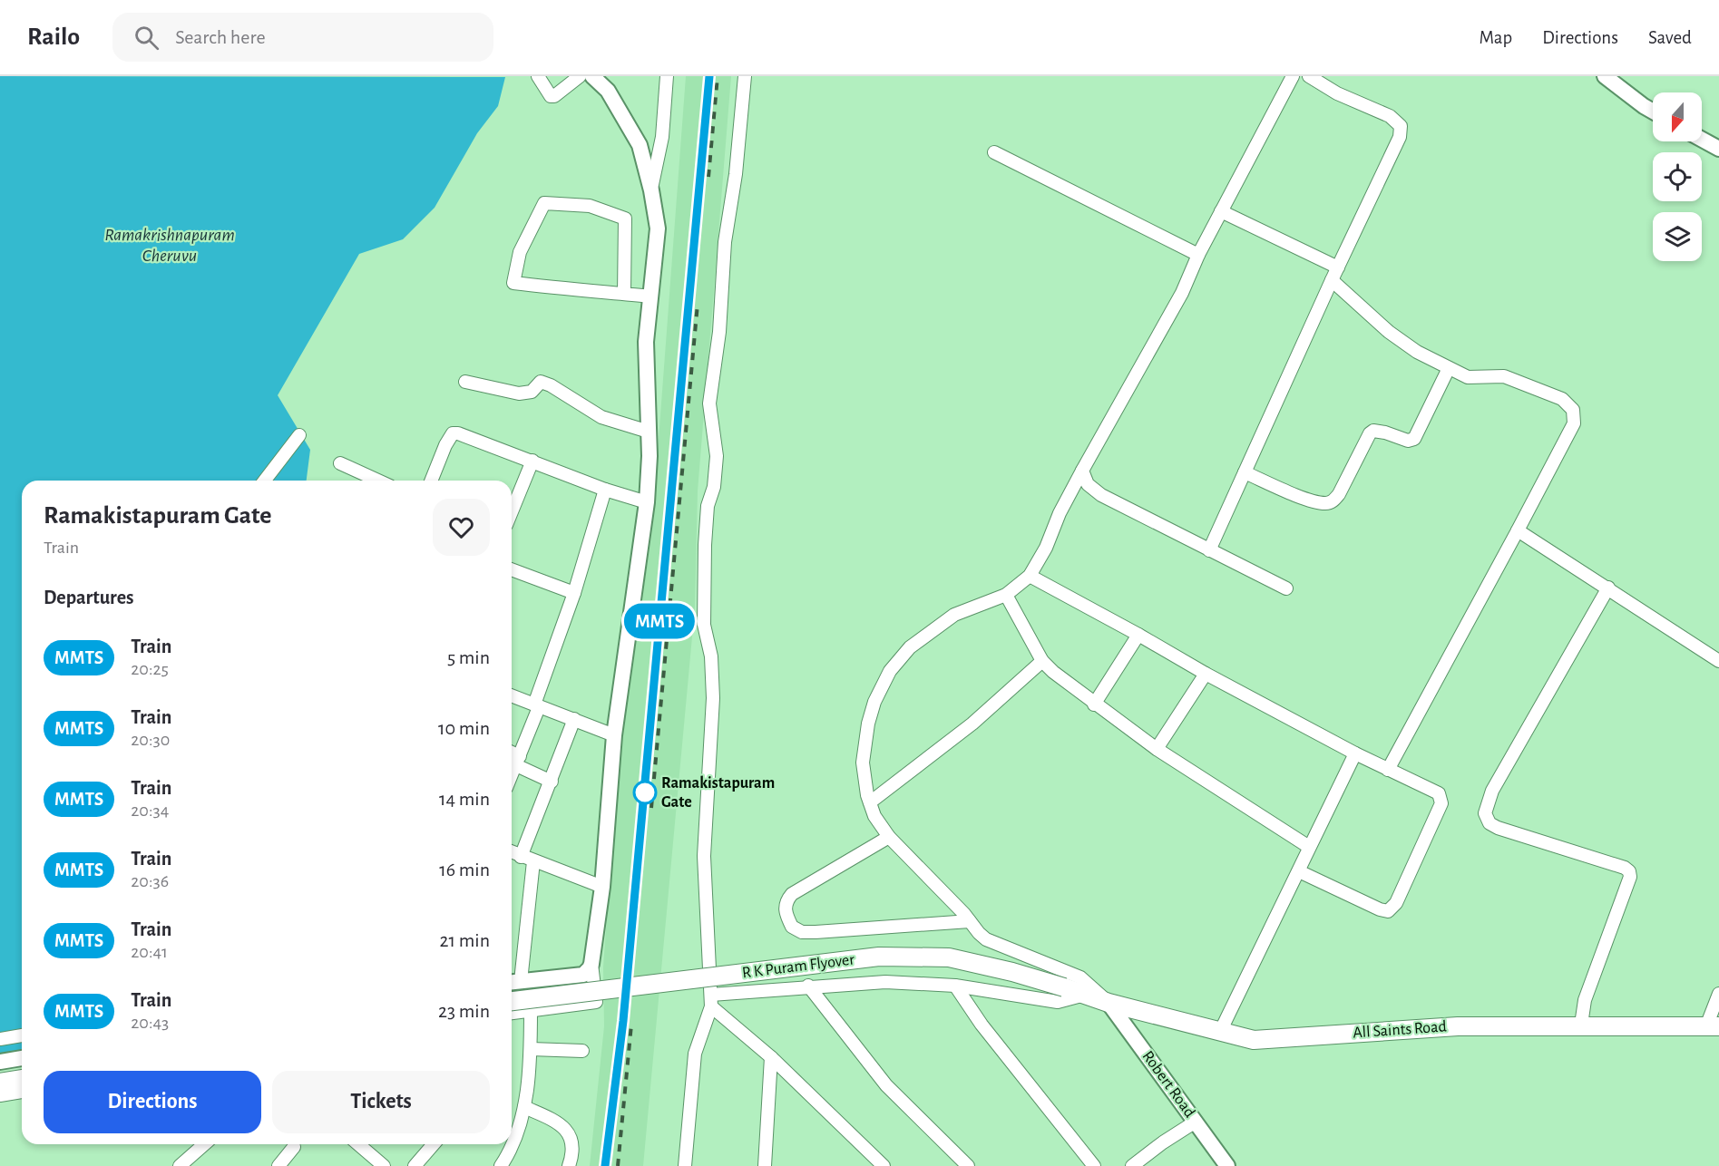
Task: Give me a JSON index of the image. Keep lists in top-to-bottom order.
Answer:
{
  "streets": {
    "main road": ["R K Puram Flyover", "All Saints Road"],
    "street": ["Robert Road"]
  },
  "crossings": [
    ["R K Puram Flyover", "All Saints Road"],
    ["All Saints Road", "Robert Road"]
  ],
  "water": ["Ramakrishnapuram Cheruvu"],
  "places": ["Ramakistapuram Gate"],
  "north": "bottom",
  "page": {
    "header": "Railo",
    "search": "Search here",
    "nav": ["Map", "Directions", "Saved"],
    "on_map": "MMTS",
    "heading": [
      ["Ramakistapuram Gate", "Train"],
      "Departures"
    ],
    "list": [
      {
        "mark": "MMTS",
        "name": "Train",
        "note": "20:25",
        "value": "5 min"
      },
      {
        "mark": "MMTS",
        "name": "Train",
        "note": "20:30",
        "value": "10 min"
      },
      {
        "mark": "MMTS",
        "name": "Train",
        "note": "20:34",
        "value": "14 min"
      },
      {
        "mark": "MMTS",
        "name": "Train",
        "note": "20:36",
        "value": "16 min"
      },
      {
        "mark": "MMTS",
        "name": "Train",
        "note": "20:41",
        "value": "21 min"
      },
      {
        "mark": "MMTS",
        "name": "Train",
        "note": "20:43",
        "value": "23 min"
      }
    ],
    "buttons": ["Directions", "Tickets"]
  }
}
